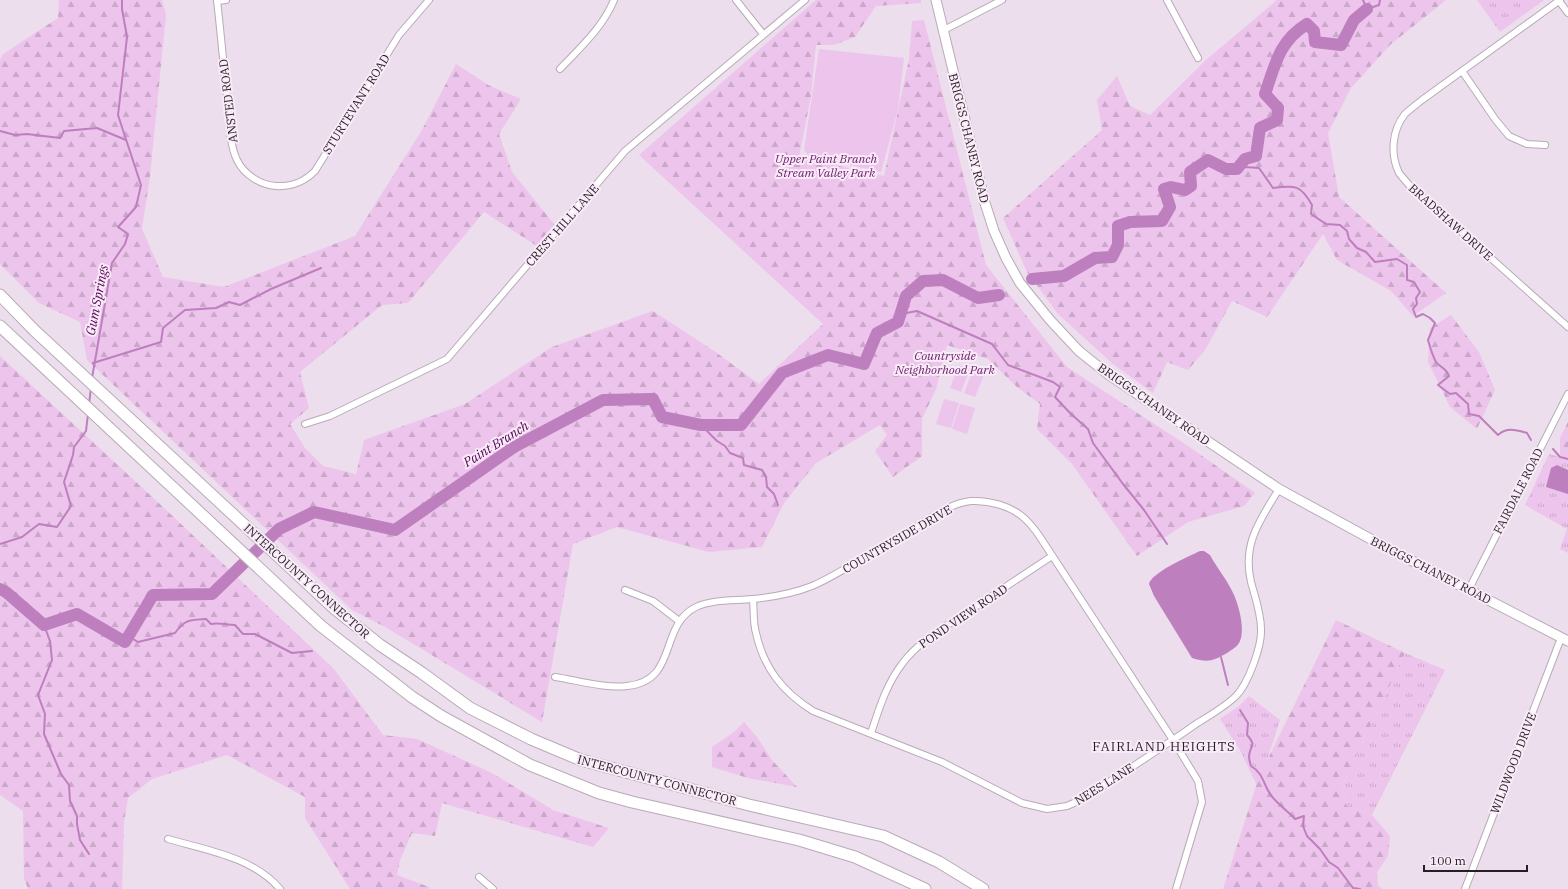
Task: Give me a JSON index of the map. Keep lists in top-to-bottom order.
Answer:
{
  "streets": {
    "highway": ["INTERCOUNTY CONNECTOR"],
    "main road": ["BRIGGS CHANEY ROAD"],
    "street": [
      "ANSTED ROAD",
      "STURTEVANT ROAD",
      "BRADSHAW DRIVE",
      "CREST HILL LANE",
      "FAIRDALE ROAD",
      "COUNTRYSIDE DRIVE",
      "POND VIEW ROAD",
      "WILDWOOD DRIVE",
      "NEES LANE"
    ]
  },
  "crossings": [
    ["ANSTED ROAD", "STURTEVANT ROAD"],
    ["BRIGGS CHANEY ROAD", "FAIRDALE ROAD"],
    ["BRIGGS CHANEY ROAD", "WILDWOOD DRIVE"],
    ["BRIGGS CHANEY ROAD", "NEES LANE"],
    ["COUNTRYSIDE DRIVE", "POND VIEW ROAD"],
    ["COUNTRYSIDE DRIVE", "NEES LANE"],
    ["POND VIEW ROAD", "NEES LANE"]
  ],
  "districts": ["FAIRLAND HEIGHTS"],
  "water": ["Gum Springs", "Paint Branch"],
  "parks": ["Upper Paint Branch Stream Valley Park", "Countryside Neighborhood Park"],
  "scale_bar": "100 m"
}
